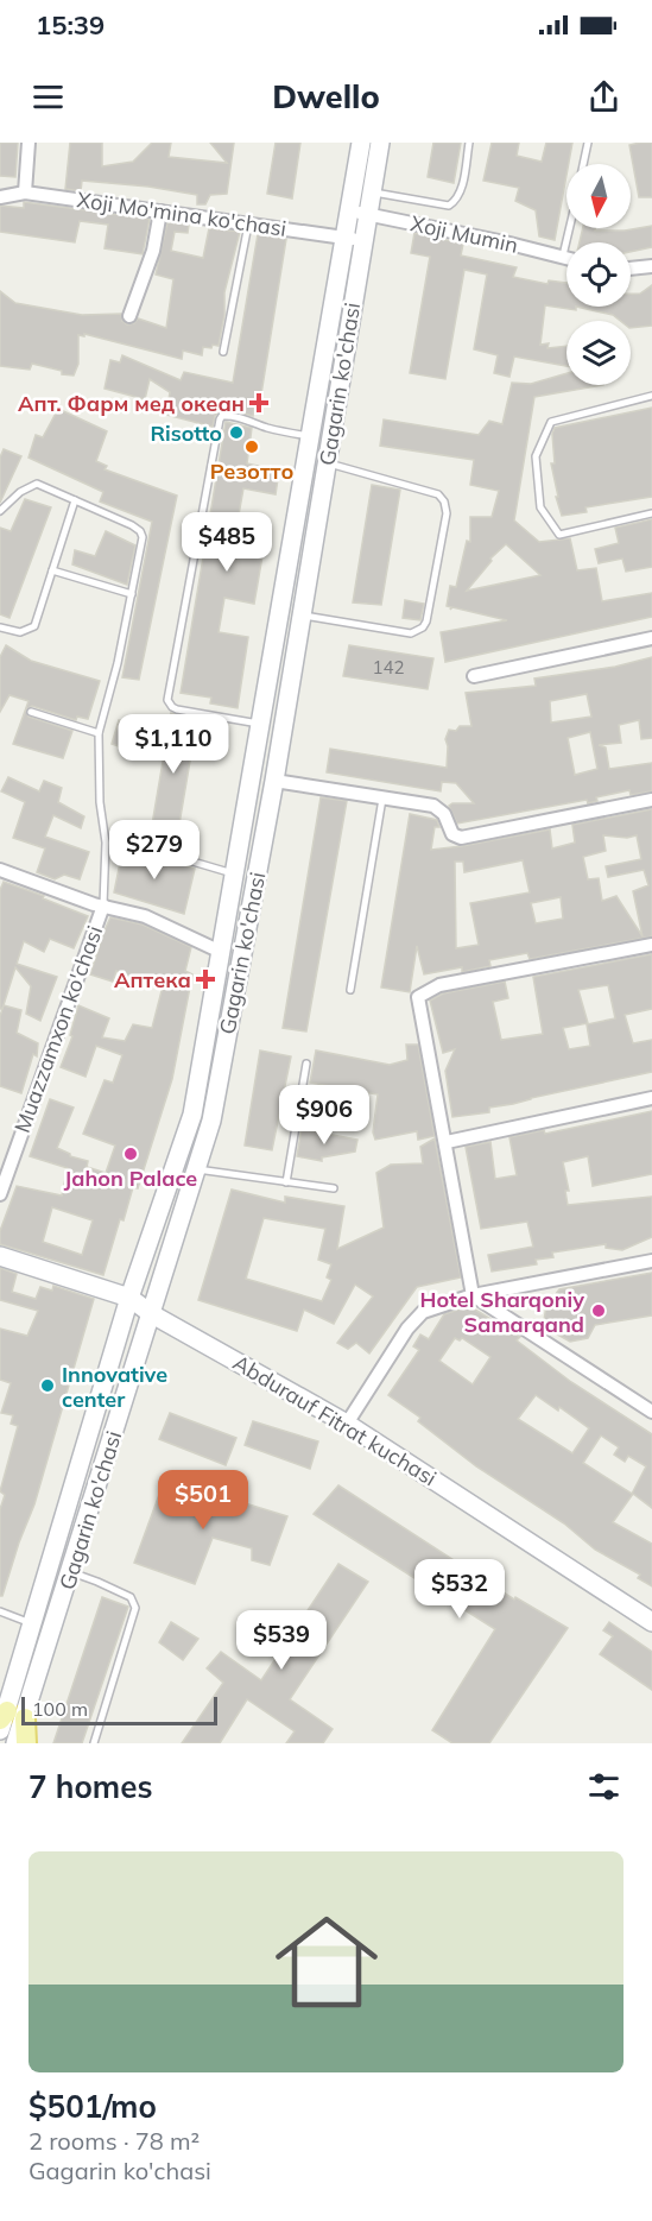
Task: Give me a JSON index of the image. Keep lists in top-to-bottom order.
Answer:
{
  "streets": {
    "main road": ["Gagarin ko'chasi", "Abdurauf Fitrat kuchasi"],
    "street": ["Xoji Mo'mina ko'chasi", "Xoji Mumin", "Muazzamxon ko'chasi"]
  },
  "crossings": [
    ["Xoji Mo'mina ko'chasi", "Gagarin ko'chasi"],
    ["Xoji Mumin", "Gagarin ko'chasi"],
    ["Gagarin ko'chasi", "Abdurauf Fitrat kuchasi"]
  ],
  "places": {
    "health": ["Апт. Фарм мед океан", "Аптека"],
    "other": [
      "Risotto",
      "Резотто",
      "Jahon Palace",
      "Hotel Sharqoniy Samarqand",
      "Innovative center"
    ]
  },
  "house_numbers": ["142"],
  "scale_bar": "100 m",
  "north": "bottom",
  "page": {
    "status": "15:39",
    "header": "Dwello",
    "price": [
      "$485",
      "$1,110",
      "$279",
      "$906",
      "$501",
      "$532",
      "$539"
    ],
    "scale": "100 m",
    "heading": "7 homes",
    "list": [
      {
        "name": "$501/mo",
        "note": "2 rooms · 78 m² · Gagarin ko'chasi"
      }
    ]
  }
}
